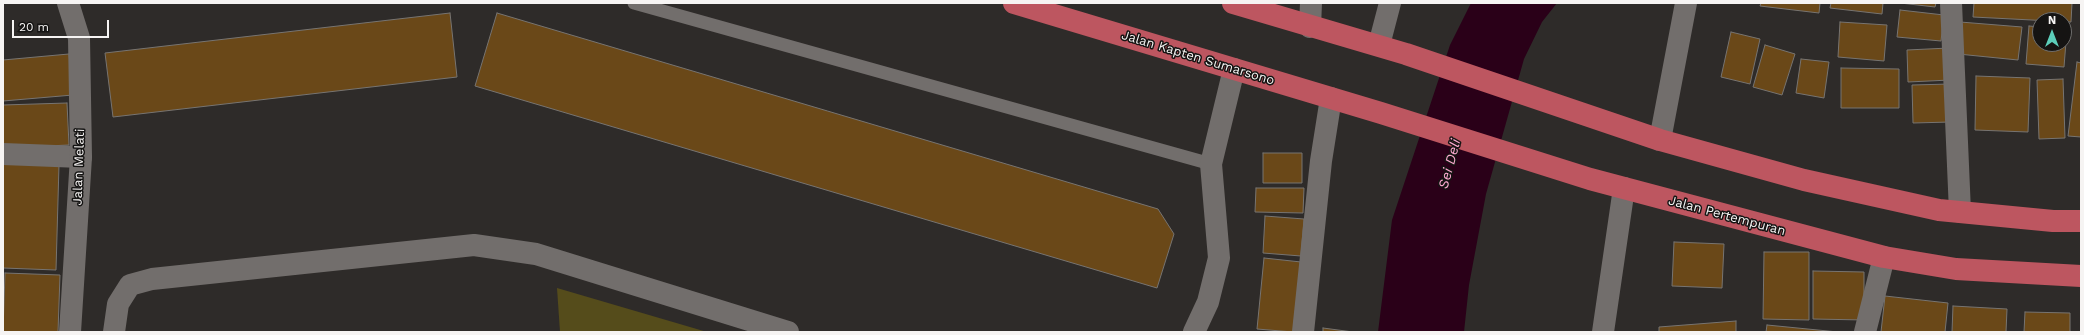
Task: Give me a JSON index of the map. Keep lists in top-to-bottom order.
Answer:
{
  "streets": {
    "highway": ["Jalan Kapten Sumarsono", "Jalan Pertempuran"],
    "street": ["Jalan Melati"]
  },
  "crossings": [
    ["Jalan Kapten Sumarsono", "Jalan Pertempuran"]
  ],
  "water": ["Sei Deli"],
  "scale_bar": "20 m",
  "north": "top"
}
